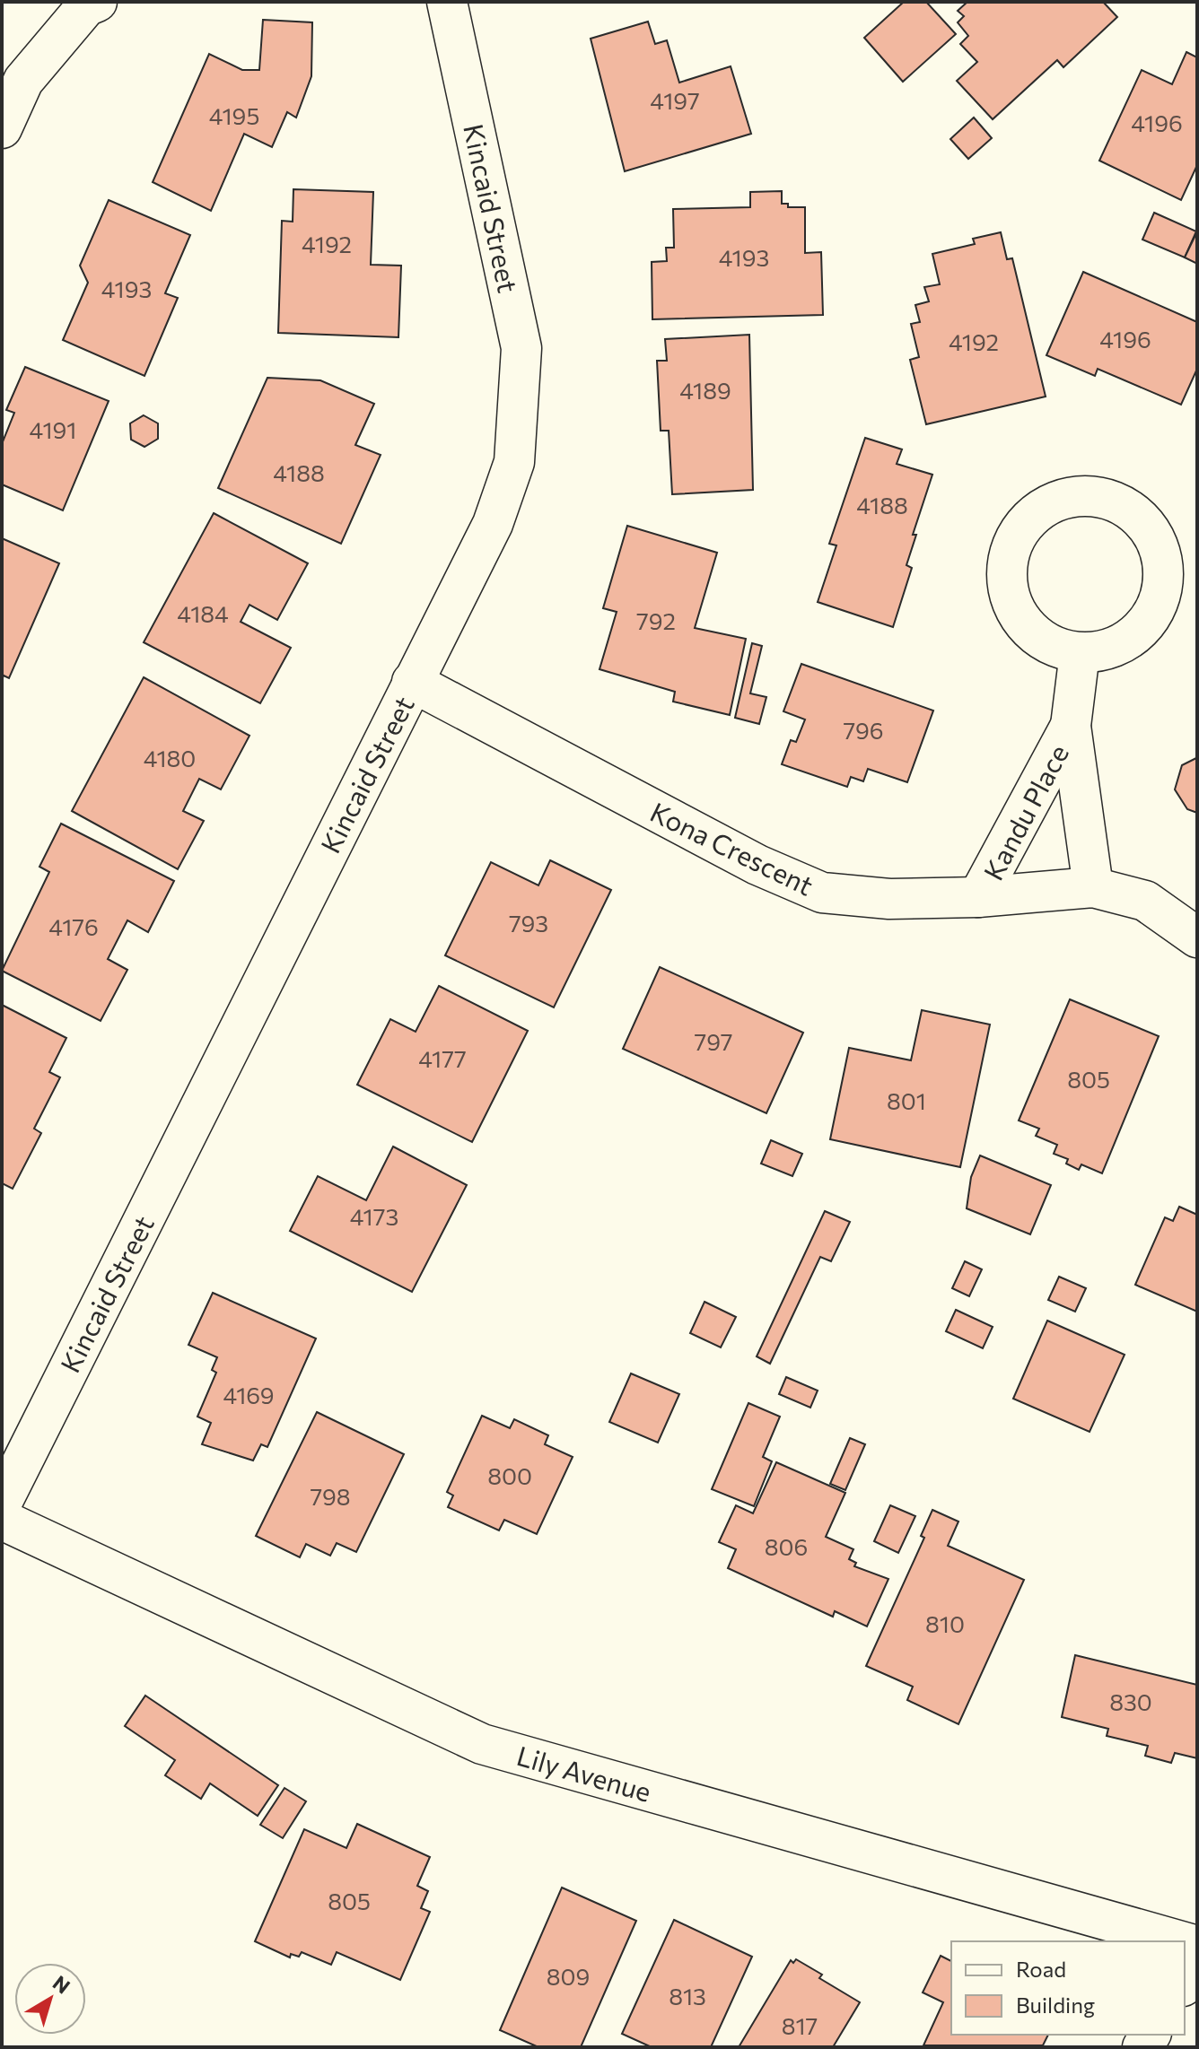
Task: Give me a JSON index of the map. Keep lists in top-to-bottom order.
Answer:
{
  "streets": {
    "street": [
      "Kincaid Street",
      "Kandu Place",
      "Kona Crescent",
      "Lily Avenue"
    ]
  },
  "crossings": [
    ["Kincaid Street", "Kona Crescent"],
    ["Kandu Place", "Kona Crescent"]
  ],
  "house_numbers": [
    "4197",
    "4195",
    "4196",
    "4192",
    "4193",
    "4193",
    "4196",
    "4192",
    "4189",
    "4191",
    "4188",
    "4188",
    "4184",
    "792",
    "796",
    "4180",
    "793",
    "4176",
    "797",
    "4177",
    "805",
    "801",
    "4173",
    "4169",
    "800",
    "798",
    "806",
    "810",
    "830",
    "805",
    "809",
    "813",
    "817"
  ],
  "legend": ["Road", "Building"],
  "north": "top right"
}
